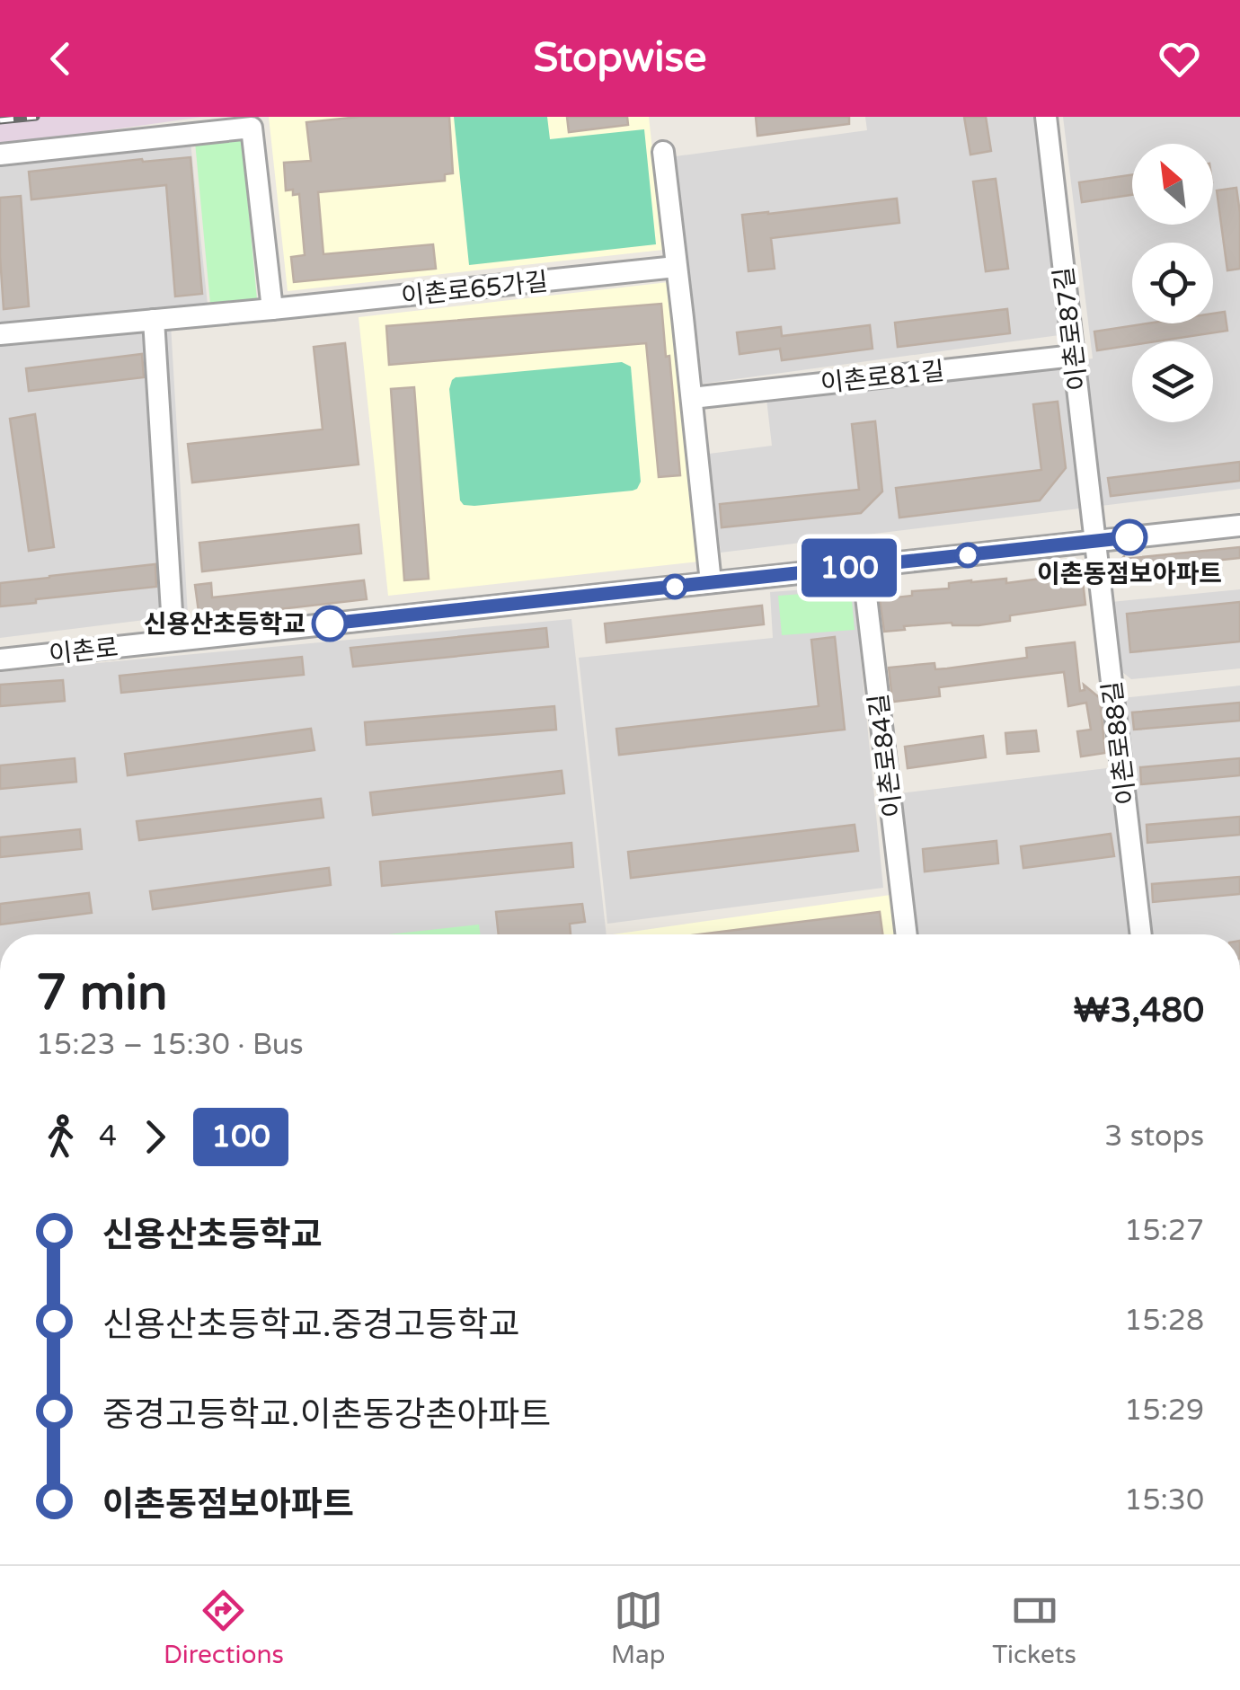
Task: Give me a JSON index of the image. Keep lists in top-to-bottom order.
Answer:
{
  "streets": {
    "street": [
      "이촌로65가길",
      "이촌로87길",
      "이촌로81길",
      "이촌로",
      "이촌로88길",
      "이촌로84길"
    ]
  },
  "crossings": [
    ["이촌로87길", "이촌로81길"],
    ["이촌로87길", "이촌로"],
    ["이촌로87길", "이촌로88길"],
    ["이촌로", "이촌로88길"],
    ["이촌로", "이촌로84길"]
  ],
  "places": ["이촌동점보아파트", "신용산초등학교"],
  "lines": ["bus line 100"],
  "north": "top left",
  "page": {
    "header": "Stopwise",
    "on_map": "100",
    "heading": ["7 min", "15:23 – 15:30 · Bus", "₩3,480"],
    "legs": ["4", "100", "3 stops"],
    "list": [
      {
        "name": "신용산초등학교",
        "value": "15:27"
      },
      {
        "name": "신용산초등학교.중경고등학교",
        "value": "15:28"
      },
      {
        "name": "중경고등학교.이촌동강촌아파트",
        "value": "15:29"
      },
      {
        "name": "이촌동점보아파트",
        "value": "15:30"
      }
    ],
    "tabs": ["Directions", "Map", "Tickets"]
  }
}
